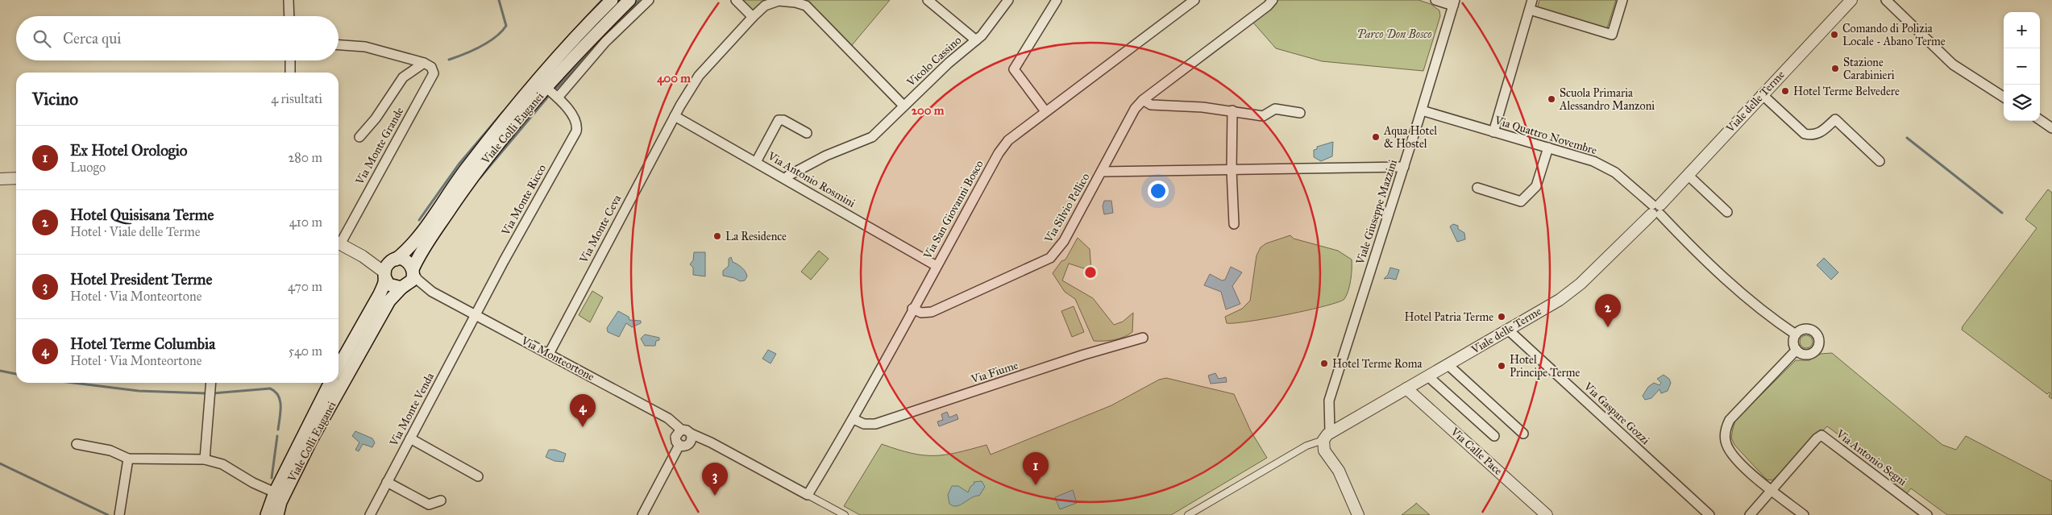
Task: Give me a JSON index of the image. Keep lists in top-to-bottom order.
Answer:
{
  "streets": {
    "main road": ["Viale Colli Euganei"],
    "street": [
      "Vicolo Cassino",
      "Viale delle Terme",
      "Via Quattro Novembre",
      "Via Monte Grande",
      "Via Antonio Rosmini",
      "Via Monte Ricco",
      "Via Silvio Pellico",
      "Via San Giovanni Bosco",
      "Viale Giuseppe Mazzini",
      "Via Monte Ceva",
      "Via Monteortone",
      "Via Fiume",
      "Via Monte Venda",
      "Via Gaspare Gozzi",
      "Via Calle Pace",
      "Via Antonio Segni"
    ]
  },
  "crossings": [
    ["Vicolo Cassino", "Via Antonio Rosmini"],
    ["Vicolo Cassino", "Via Monte Ceva"],
    ["Viale delle Terme", "Via Quattro Novembre"],
    ["Viale delle Terme", "Viale Giuseppe Mazzini"],
    ["Viale delle Terme", "Via Gaspare Gozzi"],
    ["Viale delle Terme", "Via Calle Pace"],
    ["Viale Colli Euganei", "Via Monte Ricco"],
    ["Via Quattro Novembre", "Viale Giuseppe Mazzini"],
    ["Via Antonio Rosmini", "Via San Giovanni Bosco"],
    ["Via Antonio Rosmini", "Via Monte Ceva"],
    ["Via Monte Ricco", "Via Monteortone"],
    ["Via Monte Ricco", "Via Monte Venda"],
    ["Via Silvio Pellico", "Via San Giovanni Bosco"],
    ["Via Silvio Pellico", "Viale Giuseppe Mazzini"],
    ["Via San Giovanni Bosco", "Via Monteortone"],
    ["Via San Giovanni Bosco", "Via Fiume"],
    ["Via Monte Ceva", "Via Monteortone"],
    ["Via Monteortone", "Via Monte Venda"]
  ],
  "parks": ["Parco Don Bosco"],
  "places": [
    "Comando di Polizia Locale - Abano Terme",
    "Stazione Carabinieri",
    "Hotel Terme Belvedere",
    "Scuola Primaria Alessandro Manzoni",
    "Aqua Hotel & Hostel",
    "La Residence",
    "Hotel Patria Terme",
    "Hotel Terme Roma",
    "Hotel Principe Terme"
  ],
  "page": {
    "map_buttons": ["+", "−"],
    "search": "Cerca qui",
    "heading": ["Vicino", "4 risultati"],
    "list": [
      {
        "mark": "1",
        "name": "Ex Hotel Orologio",
        "note": "Luogo",
        "value": "280 m"
      },
      {
        "mark": "2",
        "name": "Hotel Quisisana Terme",
        "note": "Hotel · Viale delle Terme",
        "value": "410 m"
      },
      {
        "mark": "3",
        "name": "Hotel President Terme",
        "note": "Hotel · Via Monteortone",
        "value": "470 m"
      },
      {
        "mark": "4",
        "name": "Hotel Terme Columbia",
        "note": "Hotel · Via Monteortone",
        "value": "540 m"
      }
    ],
    "pins": [
      "2",
      "4",
      "1",
      "3"
    ]
  },
  "rings": ["400 m", "200 m"]
}
